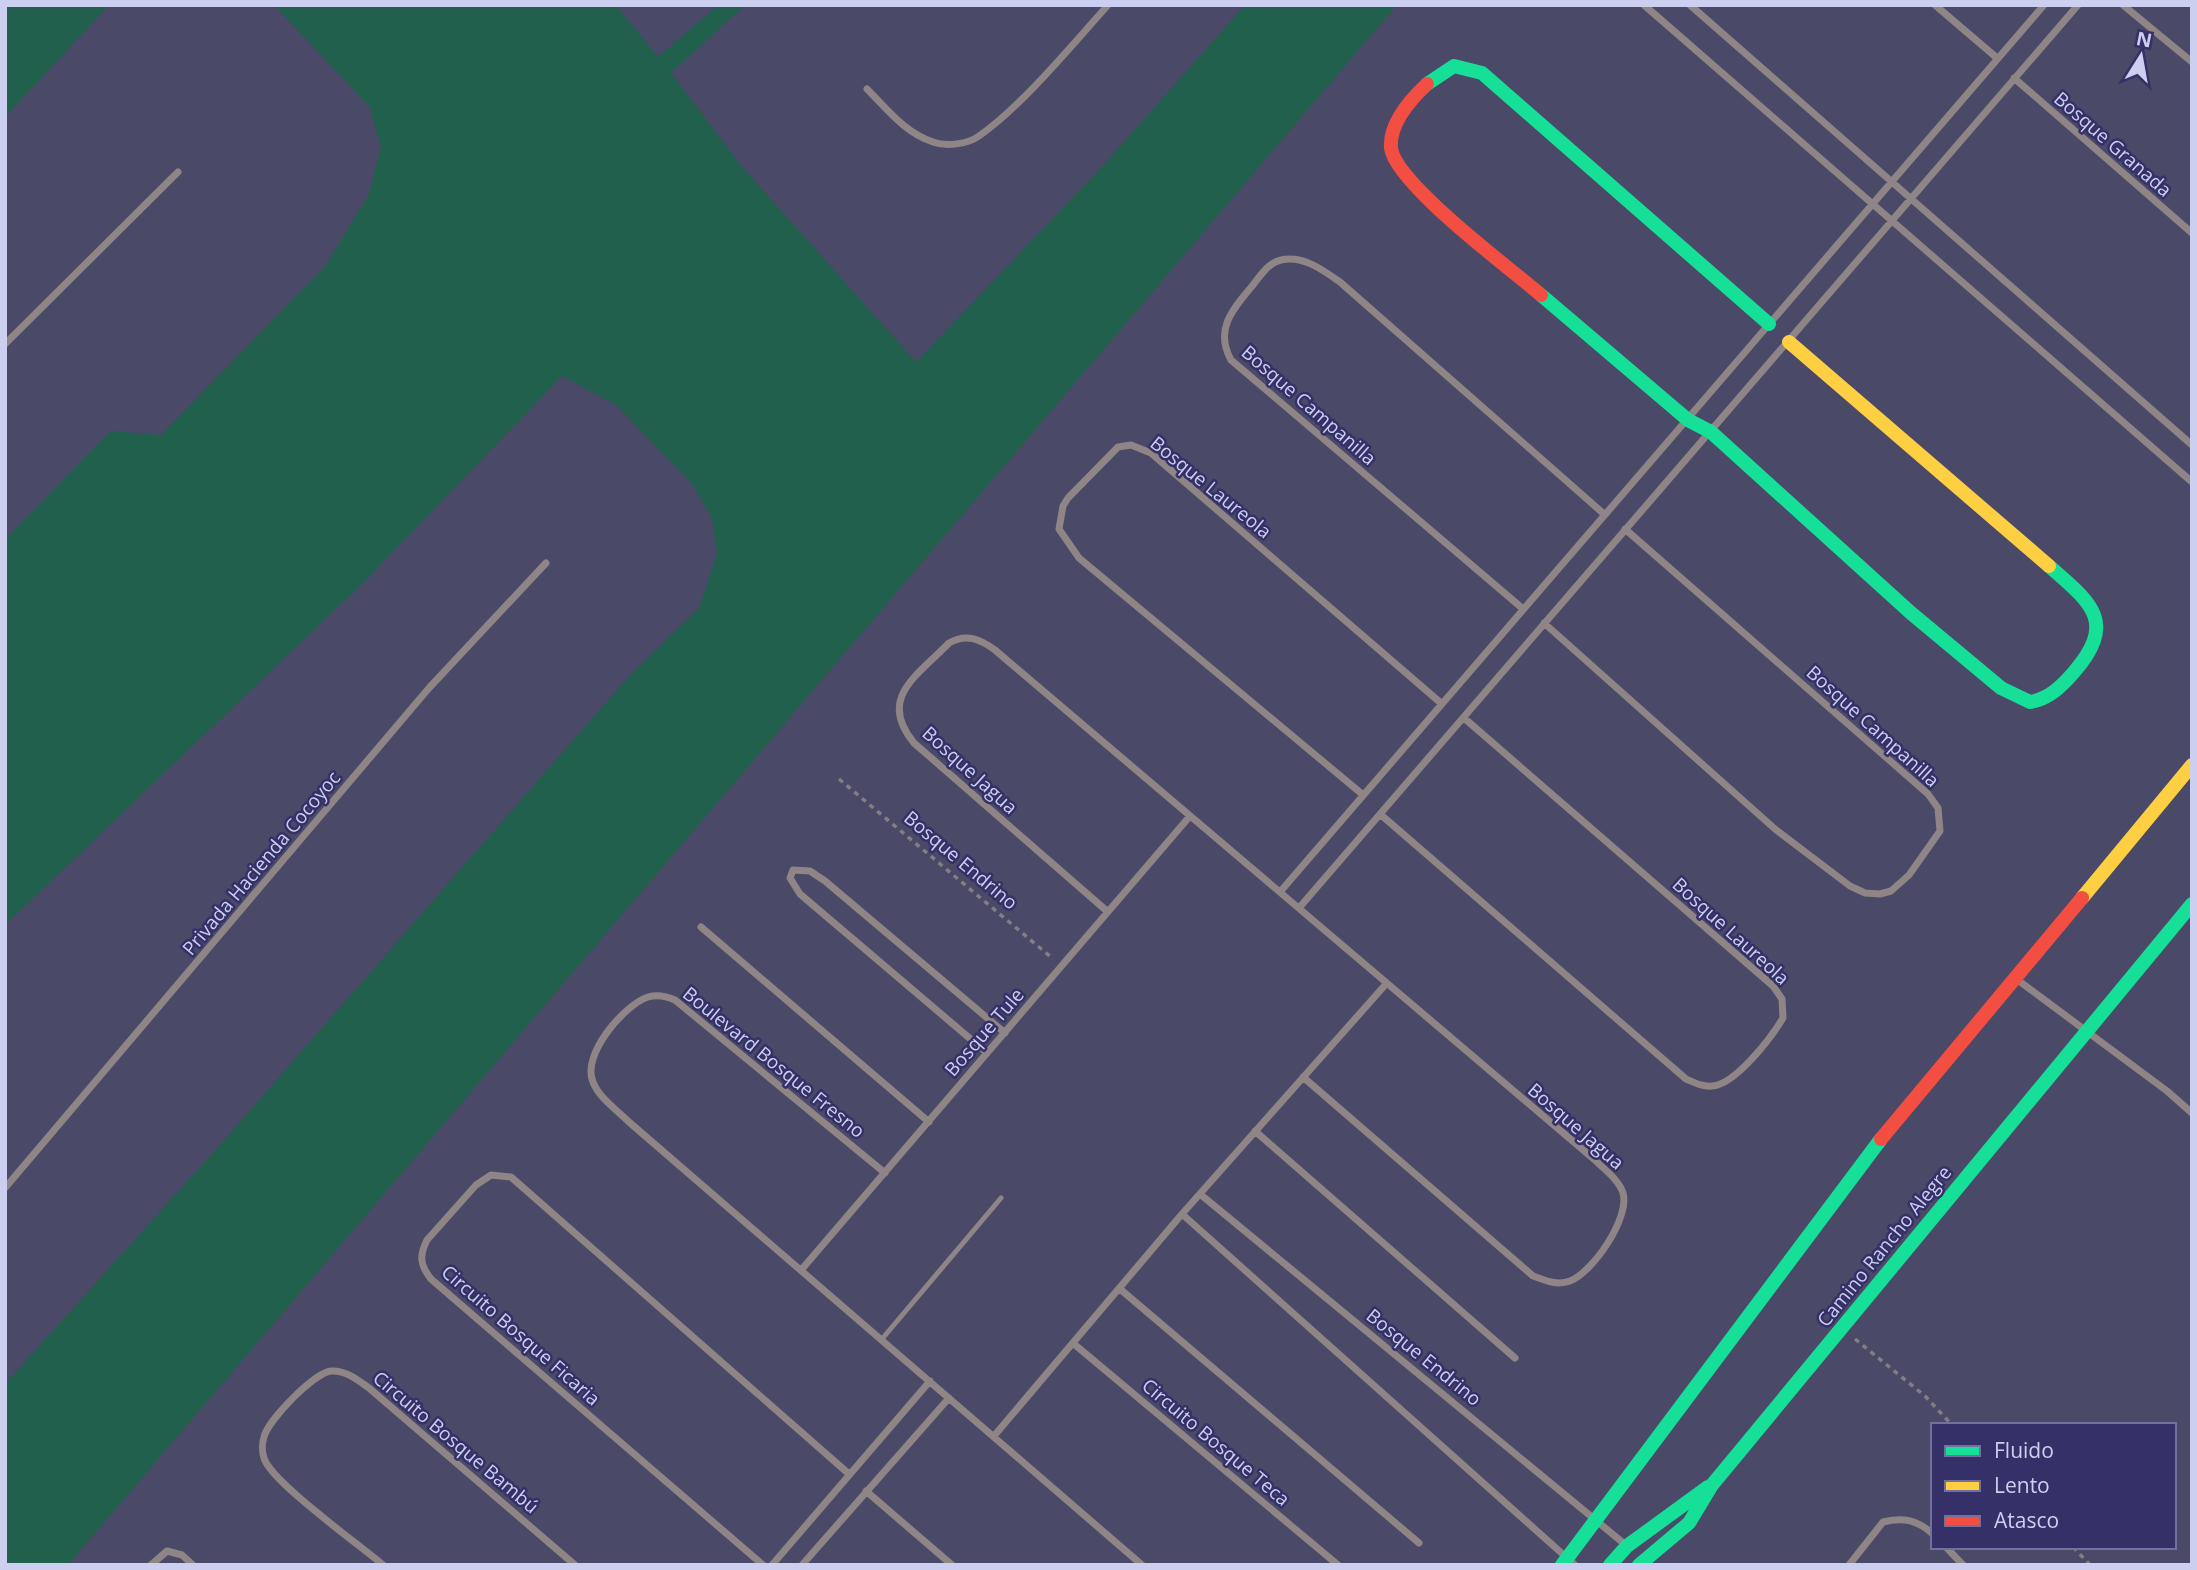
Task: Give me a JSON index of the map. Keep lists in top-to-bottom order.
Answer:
{
  "streets": {
    "street": [
      "Bosque Granada",
      "Bosque Campanilla",
      "Bosque Laureola",
      "Bosque Jagua",
      "Bosque Endrino",
      "Privada Hacienda Cocoyoc",
      "Bosque Tule",
      "Boulevard Bosque Fresno",
      "Camino Rancho Alegre",
      "Circuito Bosque Ficaria",
      "Circuito Bosque Bambú",
      "Circuito Bosque Teca"
    ]
  },
  "crossings": [
    ["Bosque Jagua", "Bosque Tule"],
    ["Bosque Endrino", "Bosque Tule"],
    ["Bosque Endrino", "Camino Rancho Alegre"],
    ["Bosque Tule", "Boulevard Bosque Fresno"]
  ],
  "legend": ["Fluido", "Lento", "Atasco"],
  "north": "top"
}
